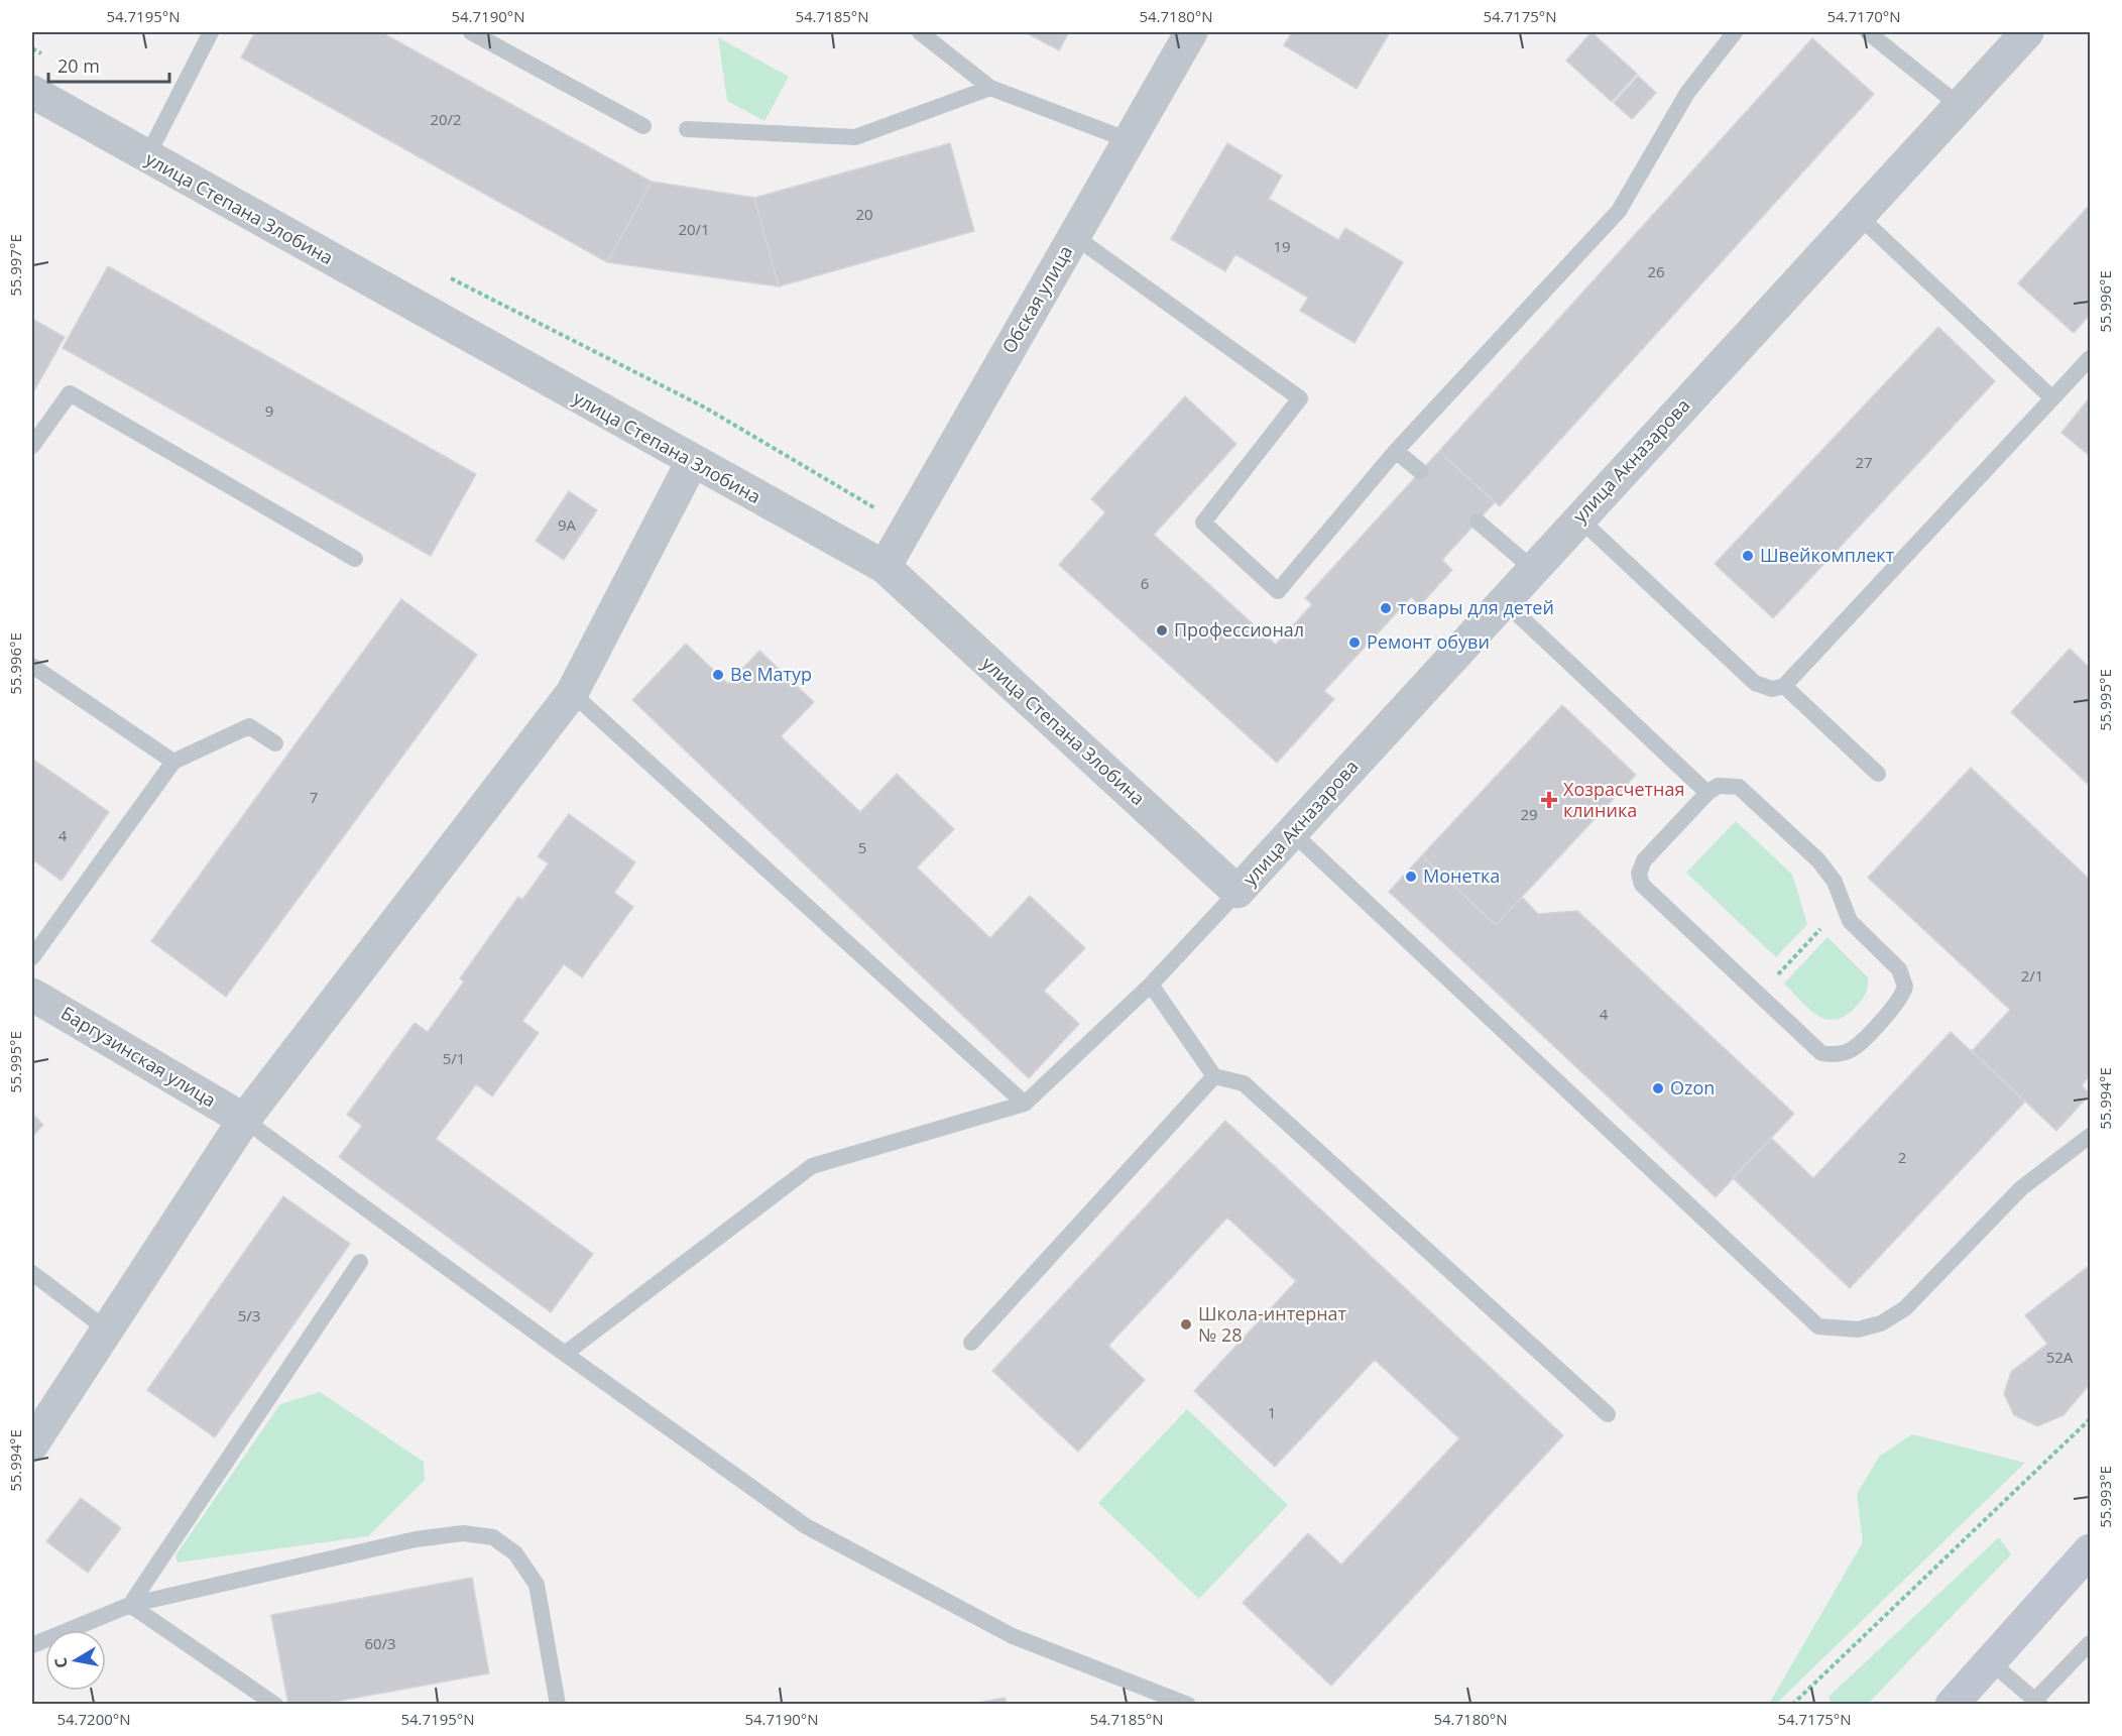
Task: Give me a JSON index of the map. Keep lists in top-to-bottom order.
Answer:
{
  "streets": {
    "street": [
      "улица Степана Злобина",
      "Обская улица",
      "улица Акназарова",
      "Баргузинская улица"
    ]
  },
  "crossings": [
    ["улица Степана Злобина", "Обская улица"],
    ["улица Степана Злобина", "улица Акназарова"]
  ],
  "places": {
    "other": [
      "Швейкомплект",
      "товары для детей",
      "Профессионал",
      "Ремонт обуви",
      "Be Матур",
      "Монетка",
      "Ozon",
      "Школа-интернат № 28"
    ],
    "health": ["Хозрасчетная клиника"]
  },
  "house_numbers": [
    "20/2",
    "20",
    "20/1",
    "19",
    "26",
    "9",
    "27",
    "9А",
    "6",
    "7",
    "29",
    "4",
    "5",
    "2/1",
    "4",
    "5/1",
    "2",
    "5/3",
    "52А",
    "1",
    "60/3"
  ],
  "scale_bar": "20 m",
  "north": "left",
  "coordinates": [
    "54.7195°N",
    "54.7190°N",
    "54.7185°N",
    "54.7180°N",
    "54.7175°N",
    "54.7170°N",
    "55.997°E",
    "55.996°E",
    "55.995°E",
    "55.994°E",
    "55.993°E",
    "54.7200°N"
  ]
}
